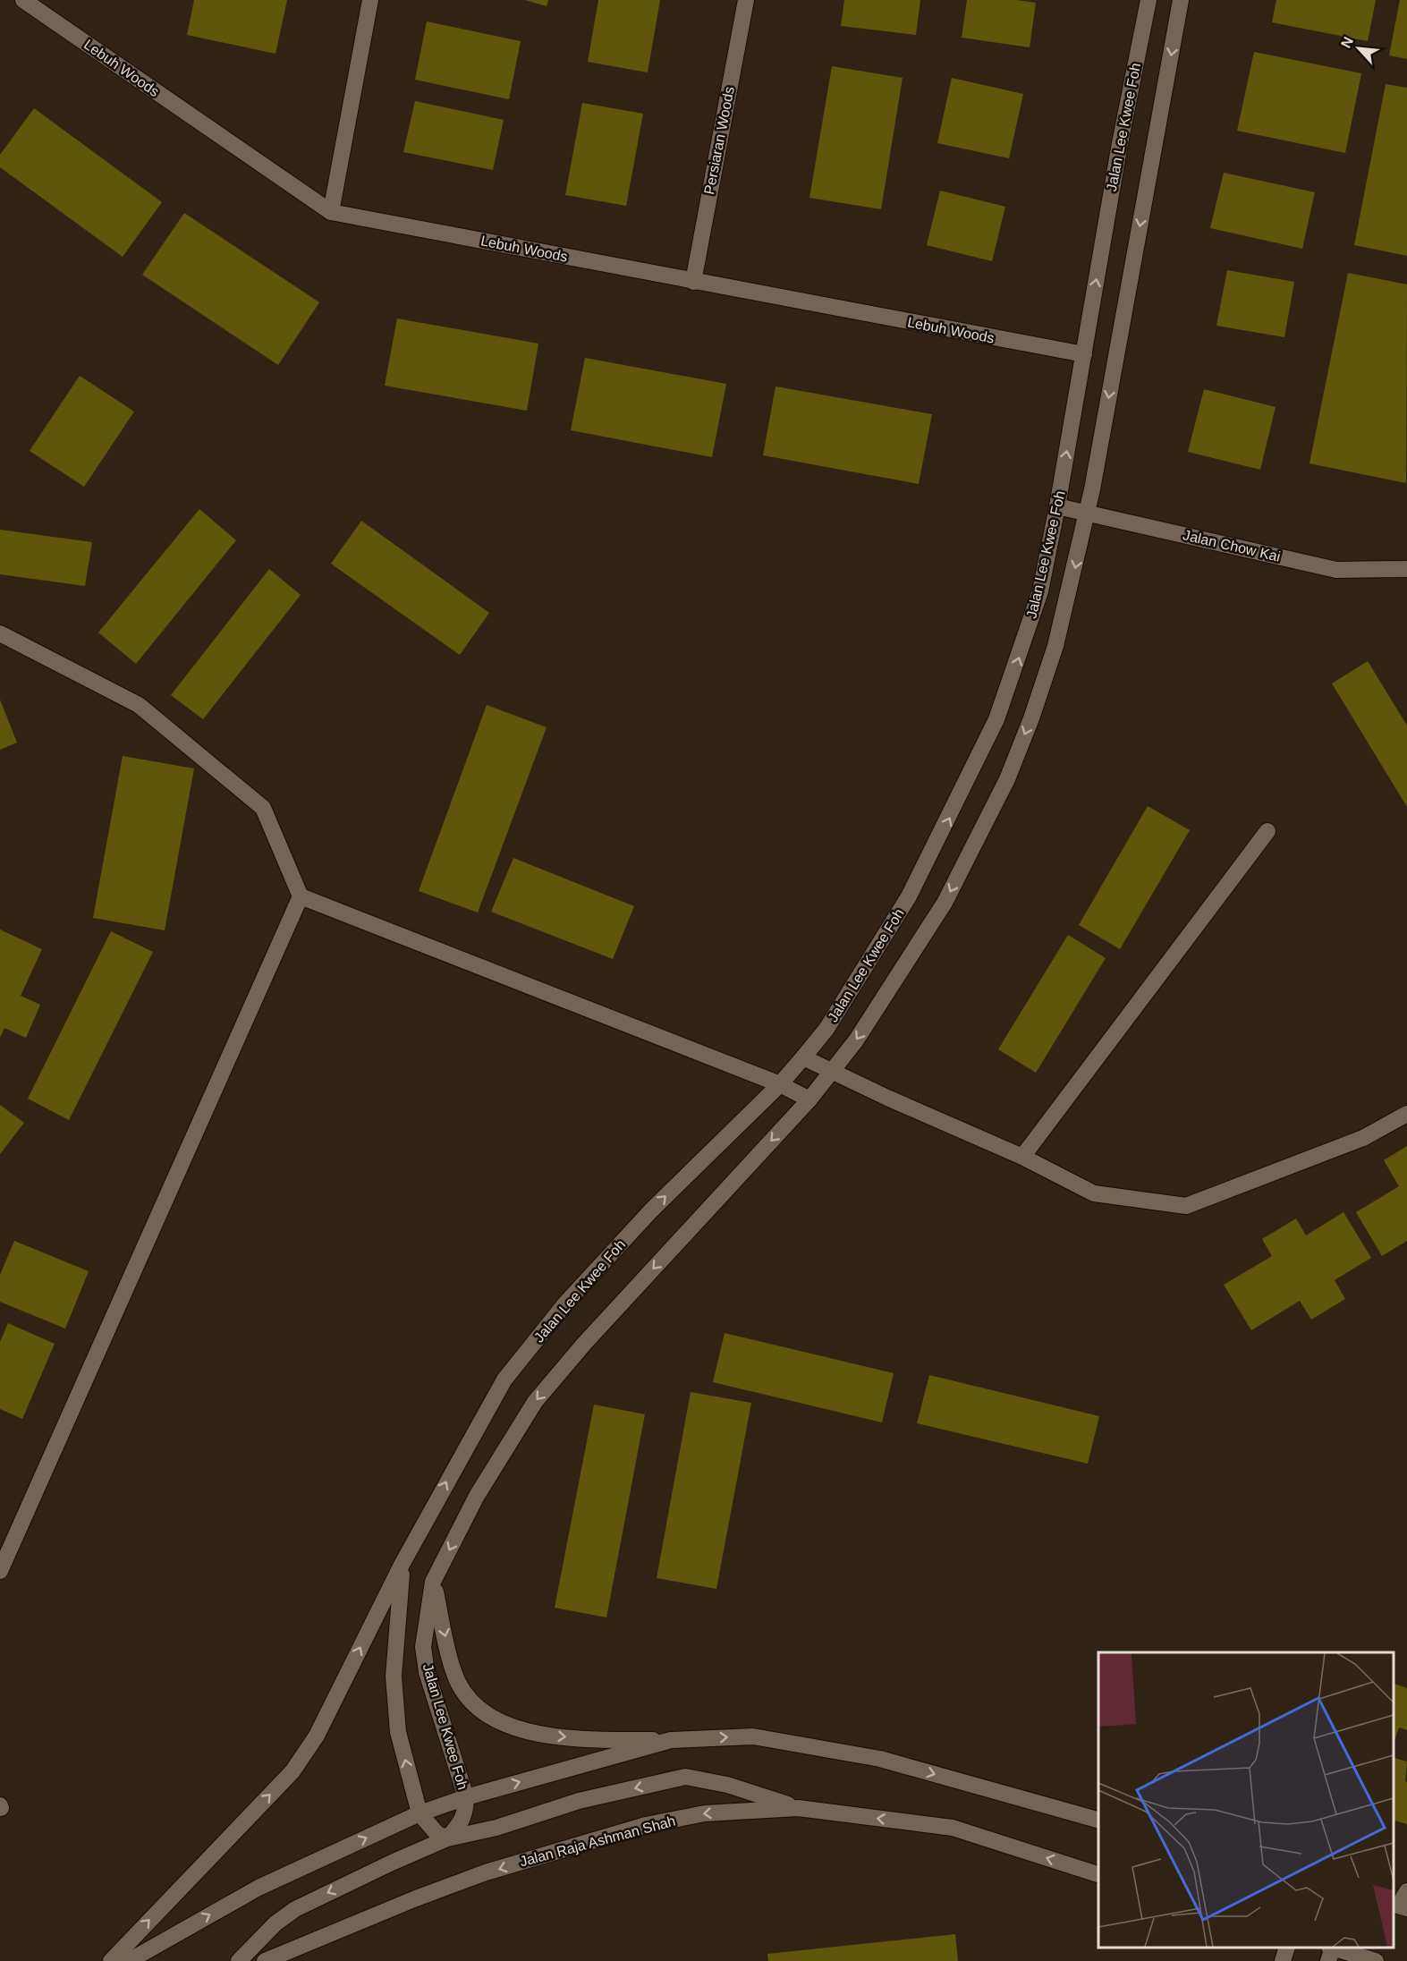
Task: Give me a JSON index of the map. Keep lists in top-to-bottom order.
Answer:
{
  "streets": {
    "main road": [
      "Lebuh Woods",
      "Jalan Lee Kwee Foh",
      "Persiaran Woods",
      "Jalan Chow Kai",
      "Jalan Raja Ashman Shah"
    ]
  },
  "crossings": [
    ["Lebuh Woods", "Jalan Lee Kwee Foh"],
    ["Lebuh Woods", "Persiaran Woods"],
    ["Jalan Lee Kwee Foh", "Jalan Chow Kai"]
  ],
  "north": "top left"
}
